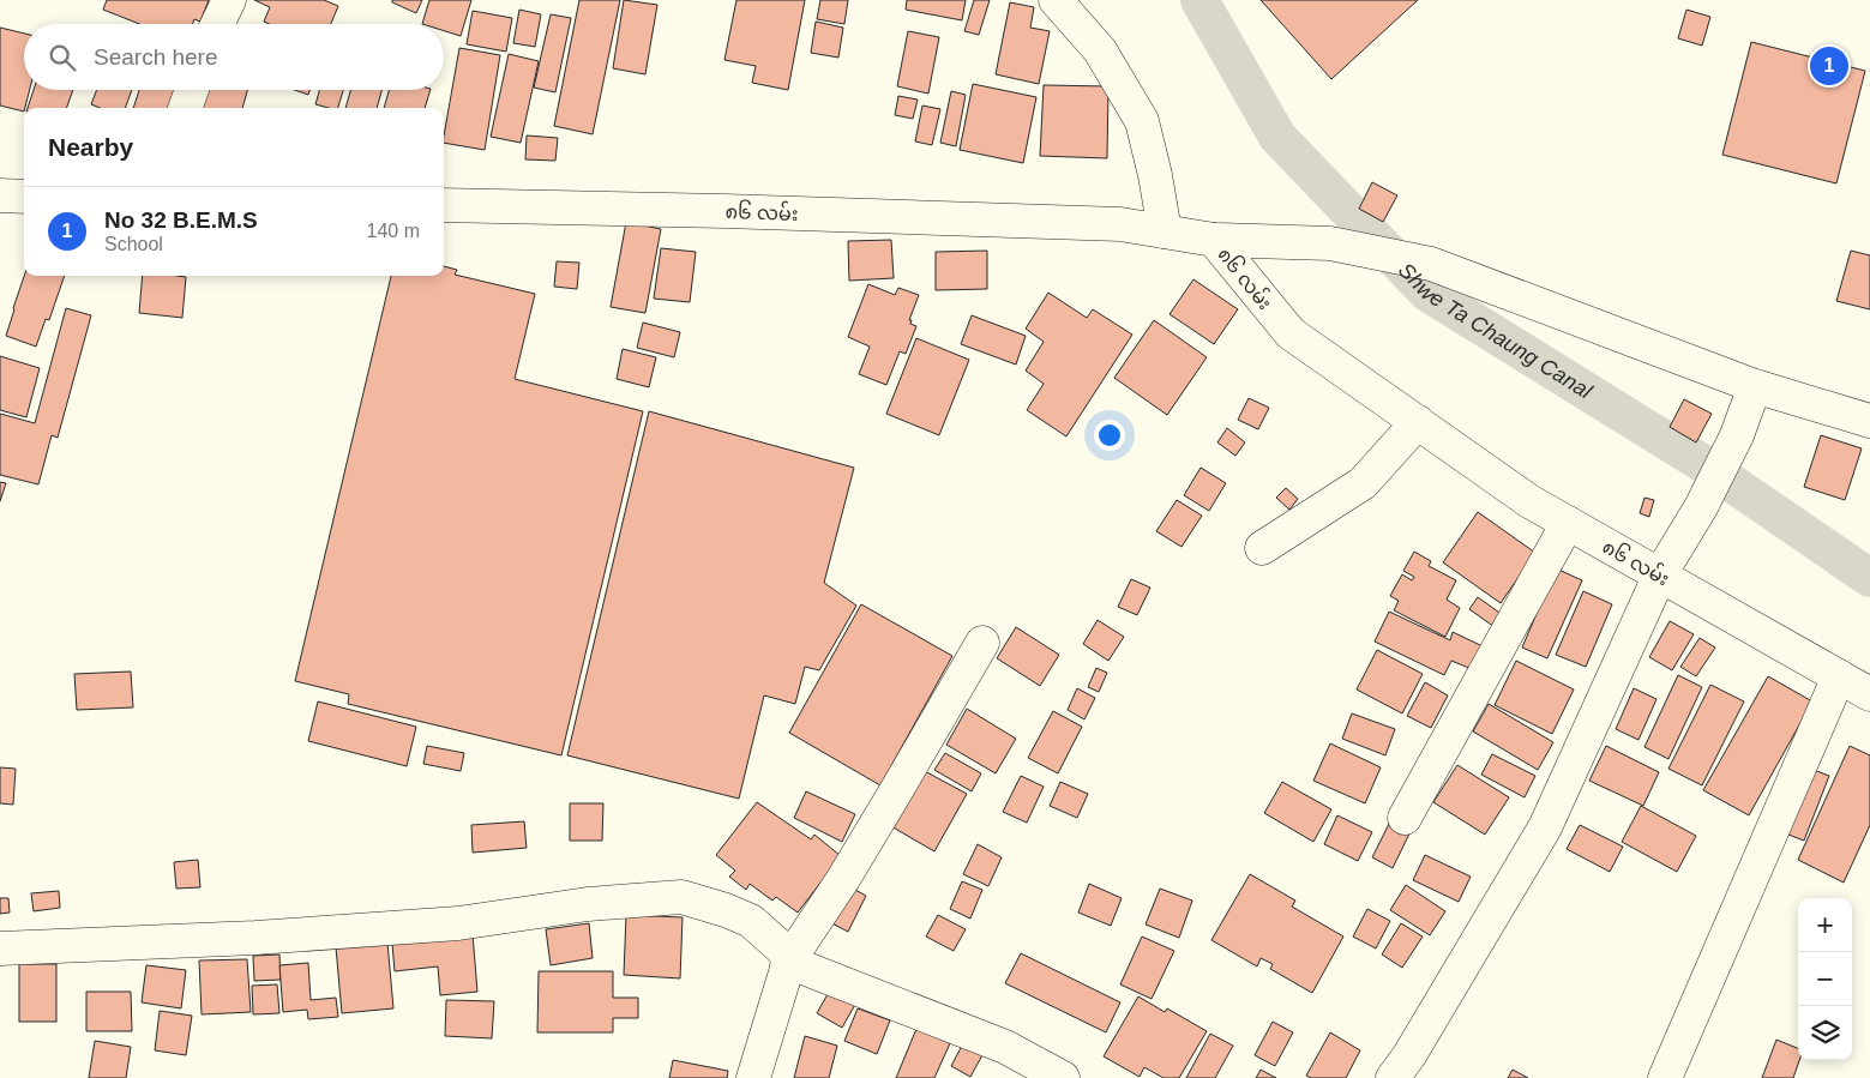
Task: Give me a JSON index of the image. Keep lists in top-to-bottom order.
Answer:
{
  "streets": {
    "street": ["၈၆ လမ်း"]
  },
  "water": ["Shwe Ta Chaung Canal"],
  "page": {
    "search": "Search here",
    "pins": "1",
    "heading": "Nearby",
    "list": [
      {
        "mark": "1",
        "name": "No 32 B.E.M.S",
        "note": "School",
        "value": "140 m"
      }
    ],
    "map_buttons": ["+", "−"]
  }
}
